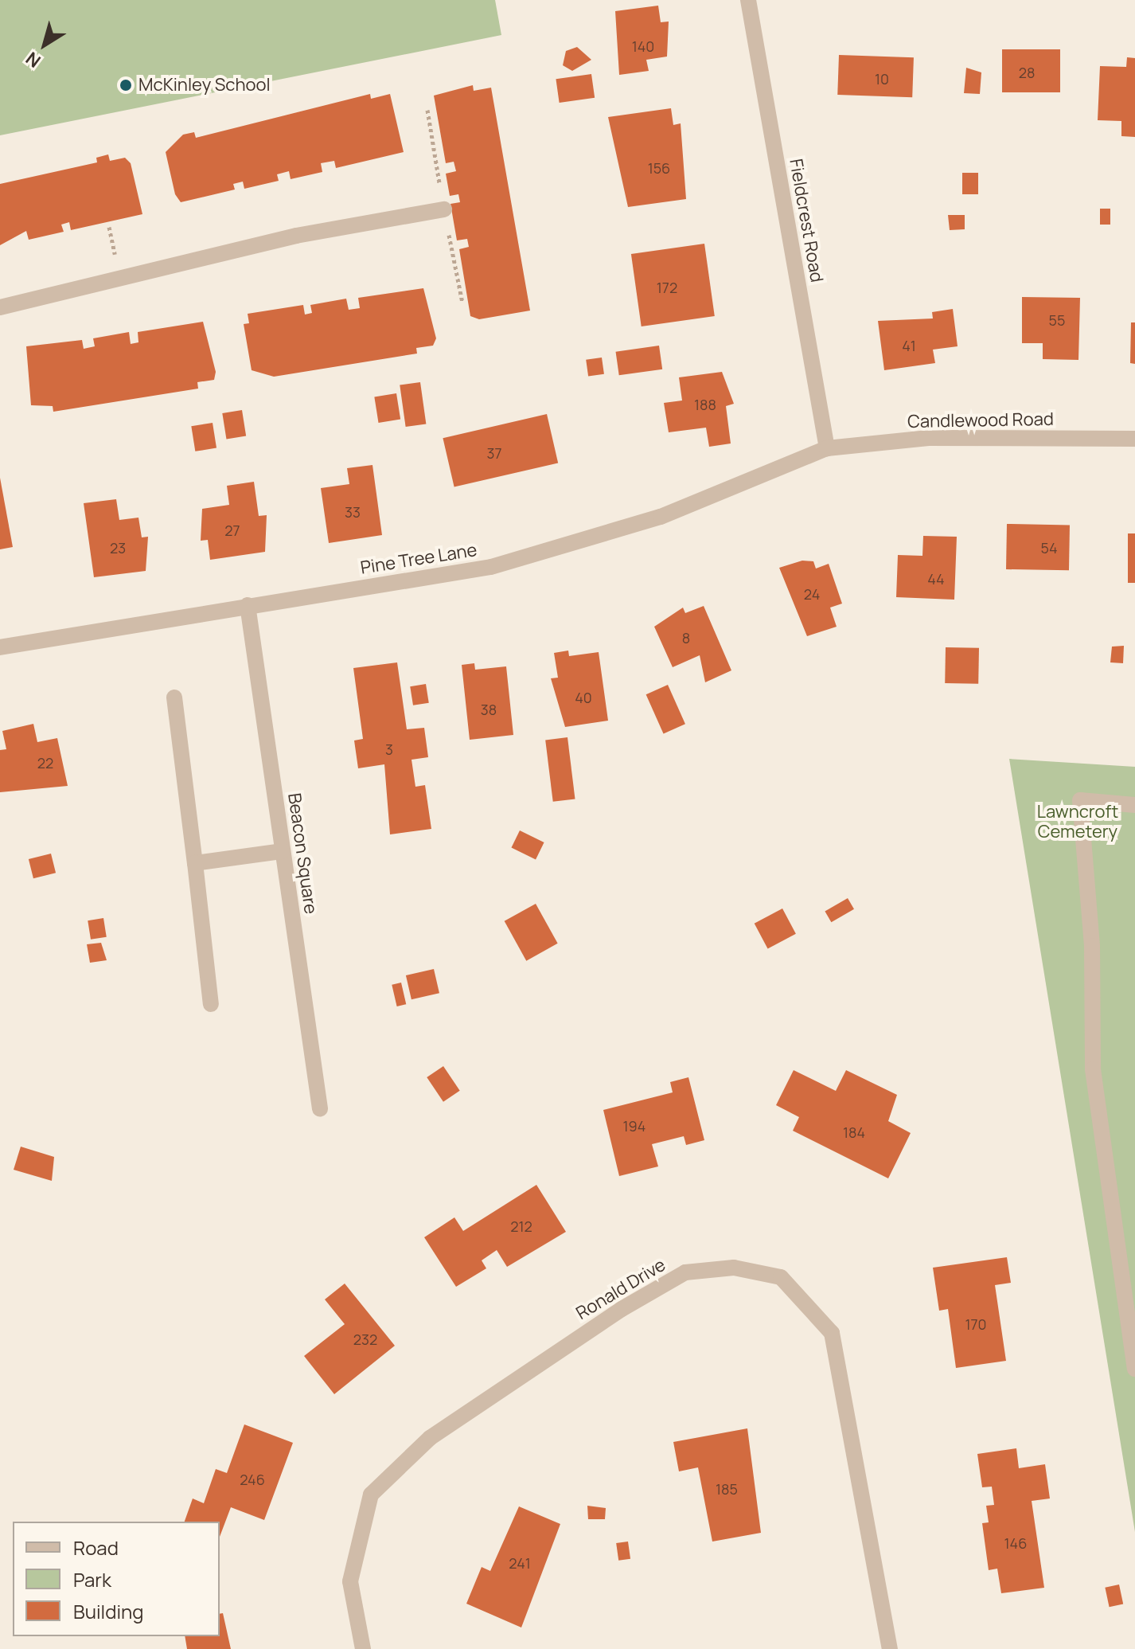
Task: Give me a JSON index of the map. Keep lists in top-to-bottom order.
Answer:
{
  "streets": {
    "street": [
      "Fieldcrest Road",
      "Candlewood Road",
      "Pine Tree Lane",
      "Beacon Square",
      "Ronald Drive"
    ]
  },
  "crossings": [
    ["Fieldcrest Road", "Candlewood Road"],
    ["Fieldcrest Road", "Pine Tree Lane"],
    ["Candlewood Road", "Pine Tree Lane"],
    ["Pine Tree Lane", "Beacon Square"]
  ],
  "parks": ["Lawncroft Cemetery"],
  "places": ["McKinley School"],
  "house_numbers": [
    "140",
    "28",
    "10",
    "156",
    "172",
    "55",
    "41",
    "188",
    "37",
    "33",
    "27",
    "23",
    "54",
    "44",
    "24",
    "8",
    "40",
    "38",
    "3",
    "22",
    "194",
    "184",
    "212",
    "170",
    "232",
    "246",
    "185",
    "146",
    "241"
  ],
  "legend": ["Road", "Park", "Building"],
  "north": "bottom left"
}
